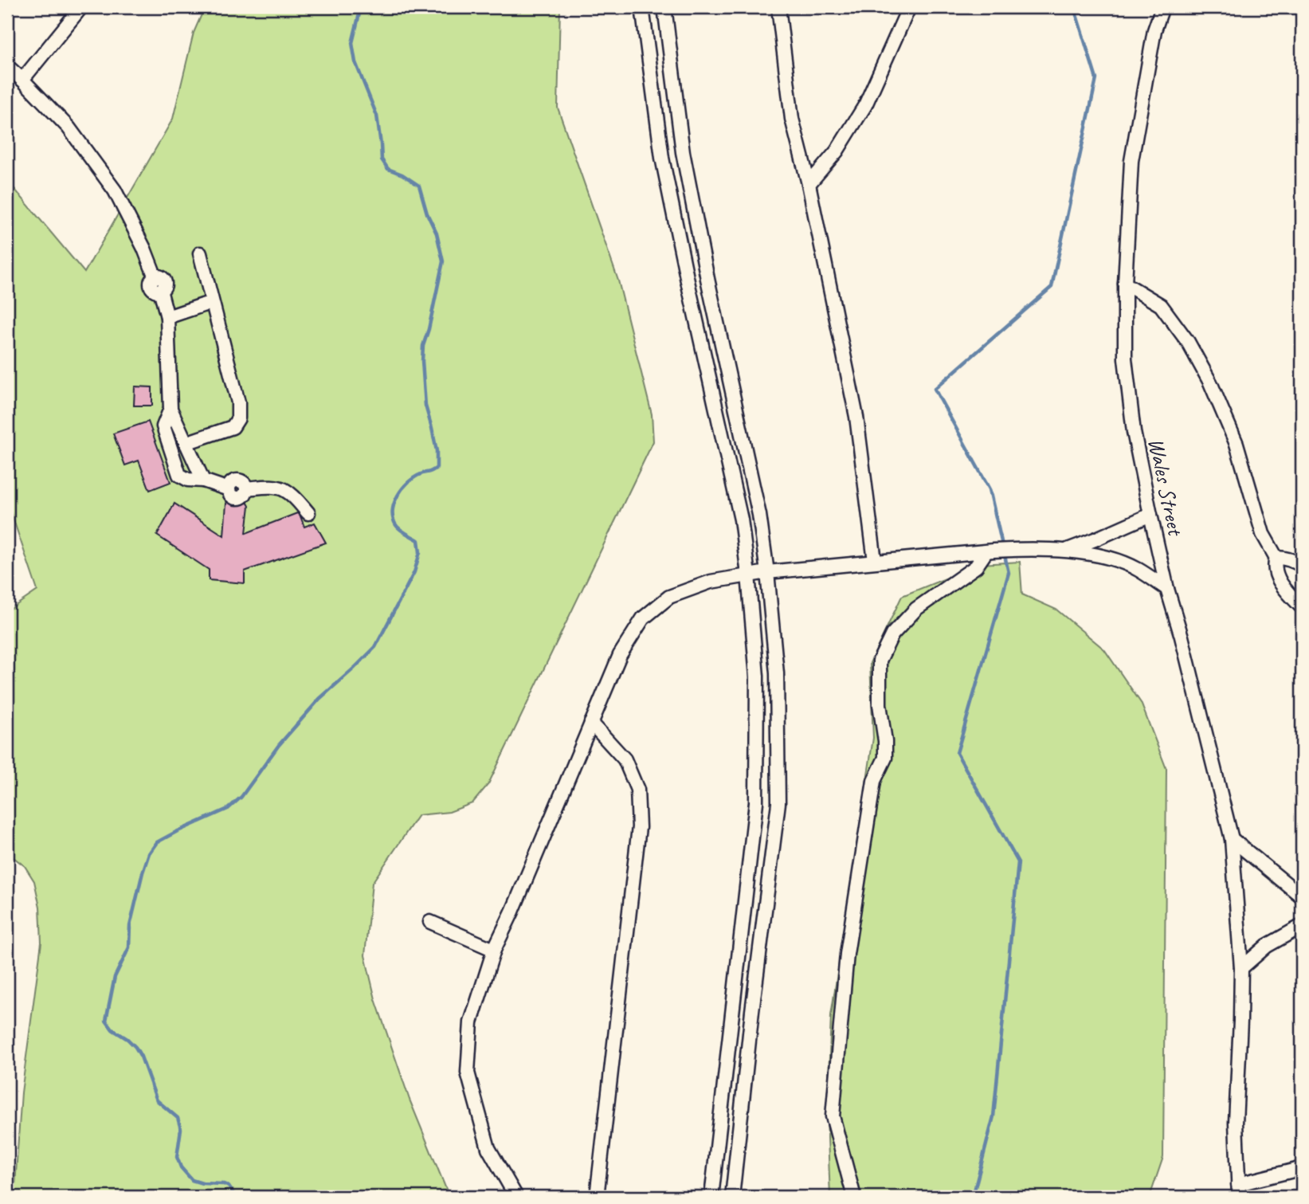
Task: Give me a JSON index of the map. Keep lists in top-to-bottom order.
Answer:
{
  "streets": {
    "street": ["Wales Street"]
  }
}
